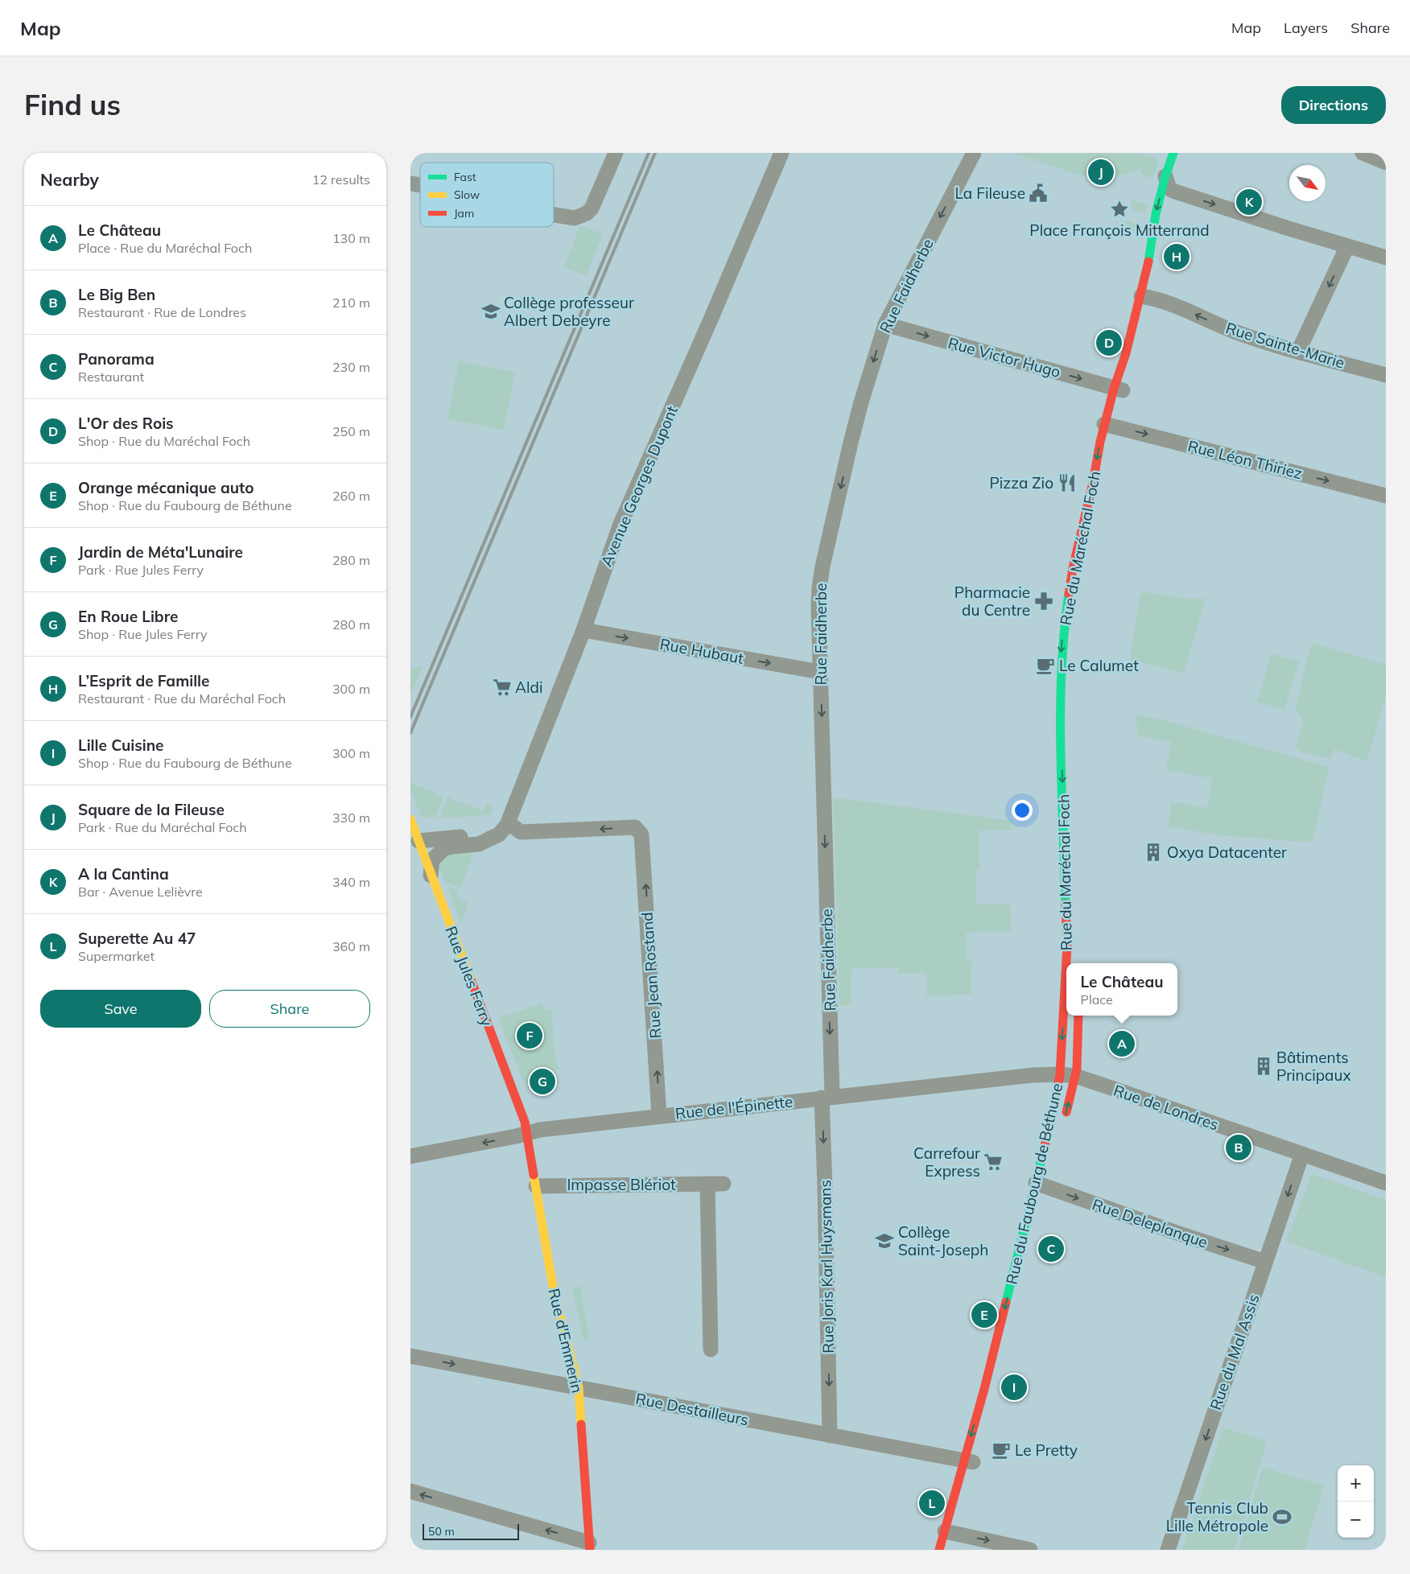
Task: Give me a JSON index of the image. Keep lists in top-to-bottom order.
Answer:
{
  "streets": {
    "main road": [
      "Rue du Maréchal Foch",
      "Rue Jules Ferry",
      "Rue du Faubourg de Béthune",
      "Rue d'Emmerin"
    ],
    "street": [
      "Rue Faidherbe",
      "Rue Sainte-Marie",
      "Rue Victor Hugo",
      "Rue Léon Thiriez",
      "Avenue Georges Dupont",
      "Rue Hubaut",
      "Rue Jean Rostand",
      "Rue de l'Épinette",
      "Rue de Londres",
      "Impasse Blériot",
      "Rue Deleplanque",
      "Rue Joris Karl Huysmans",
      "Rue du Mal Assis",
      "Rue Destailleurs"
    ]
  },
  "crossings": [
    ["Rue Faidherbe", "Rue Victor Hugo"],
    ["Rue Faidherbe", "Rue Hubaut"],
    ["Rue Faidherbe", "Rue de l'Épinette"],
    ["Rue Faidherbe", "Rue Joris Karl Huysmans"],
    ["Rue Sainte-Marie", "Rue du Maréchal Foch"],
    ["Rue Victor Hugo", "Rue du Maréchal Foch"],
    ["Rue Léon Thiriez", "Rue du Maréchal Foch"],
    ["Avenue Georges Dupont", "Rue Hubaut"],
    ["Avenue Georges Dupont", "Rue Jean Rostand"],
    ["Rue du Maréchal Foch", "Rue de l'Épinette"],
    ["Rue du Maréchal Foch", "Rue de Londres"],
    ["Rue du Maréchal Foch", "Rue du Faubourg de Béthune"],
    ["Rue Jean Rostand", "Rue de l'Épinette"],
    ["Rue Jules Ferry", "Rue de l'Épinette"],
    ["Rue Jules Ferry", "Rue d'Emmerin"],
    ["Rue de l'Épinette", "Rue de Londres"],
    ["Rue de l'Épinette", "Rue du Faubourg de Béthune"],
    ["Rue de l'Épinette", "Rue Joris Karl Huysmans"],
    ["Rue de l'Épinette", "Rue d'Emmerin"],
    ["Rue de Londres", "Rue du Faubourg de Béthune"],
    ["Rue de Londres", "Rue du Mal Assis"],
    ["Rue du Faubourg de Béthune", "Rue Deleplanque"],
    ["Rue du Faubourg de Béthune", "Rue Destailleurs"],
    ["Impasse Blériot", "Rue d'Emmerin"],
    ["Rue Deleplanque", "Rue du Mal Assis"],
    ["Rue Joris Karl Huysmans", "Rue Destailleurs"],
    ["Rue d'Emmerin", "Rue Destailleurs"]
  ],
  "one_way": [
    "Rue Faidherbe",
    "Rue Victor Hugo",
    "Rue Léon Thiriez",
    "Rue Hubaut",
    "Rue Deleplanque",
    "Rue du Mal Assis"
  ],
  "places": {
    "public building": ["La Fileuse"],
    "place": ["Place François Mitterrand"],
    "school or university": ["Collège professeur Albert Debeyre", "Collège Saint-Joseph"],
    "restaurant": ["Pizza Zio"],
    "pharmacy": ["Pharmacie du Centre"],
    "cafe": ["Le Calumet", "Le Pretty"],
    "supermarket": ["Aldi", "Carrefour Express"],
    "building": ["Oxya Datacenter", "Bâtiments Principaux"],
    "sports": ["Tennis Club Lille Métropole"]
  },
  "legend": ["Fast", "Slow", "Jam"],
  "scale_bar": "50 m",
  "north": "bottom right",
  "page": {
    "header": "Map",
    "nav": ["Map", "Layers", "Share"],
    "buttons": [
      "Directions",
      ["Save", "Share"]
    ],
    "title": "Find us",
    "heading": ["Nearby", "12 results"],
    "pins": [
      "J",
      "K",
      "H",
      "D",
      "F",
      "A",
      "G",
      "B",
      "C",
      "E",
      "I",
      "L"
    ],
    "list": [
      {
        "mark": "A",
        "name": "Le Château",
        "note": "Place · Rue du Maréchal Foch",
        "value": "130 m"
      },
      {
        "mark": "B",
        "name": "Le Big Ben",
        "note": "Restaurant · Rue de Londres",
        "value": "210 m"
      },
      {
        "mark": "C",
        "name": "Panorama",
        "note": "Restaurant",
        "value": "230 m"
      },
      {
        "mark": "D",
        "name": "L'Or des Rois",
        "note": "Shop · Rue du Maréchal Foch",
        "value": "250 m"
      },
      {
        "mark": "E",
        "name": "Orange mécanique auto",
        "note": "Shop · Rue du Faubourg de Béthune",
        "value": "260 m"
      },
      {
        "mark": "F",
        "name": "Jardin de Méta'Lunaire",
        "note": "Park · Rue Jules Ferry",
        "value": "280 m"
      },
      {
        "mark": "G",
        "name": "En Roue Libre",
        "note": "Shop · Rue Jules Ferry",
        "value": "280 m"
      },
      {
        "mark": "H",
        "name": "L’Esprit de Famille",
        "note": "Restaurant · Rue du Maréchal Foch",
        "value": "300 m"
      },
      {
        "mark": "I",
        "name": "Lille Cuisine",
        "note": "Shop · Rue du Faubourg de Béthune",
        "value": "300 m"
      },
      {
        "mark": "J",
        "name": "Square de la Fileuse",
        "note": "Park · Rue du Maréchal Foch",
        "value": "330 m"
      },
      {
        "mark": "K",
        "name": "A la Cantina",
        "note": "Bar · Avenue Lelièvre",
        "value": "340 m"
      },
      {
        "mark": "L",
        "name": "Superette Au 47",
        "note": "Supermarket",
        "value": "360 m"
      }
    ],
    "popup": ["Le Château", "Place"],
    "map_buttons": ["+", "−"],
    "scale": "50 m"
  }
}
